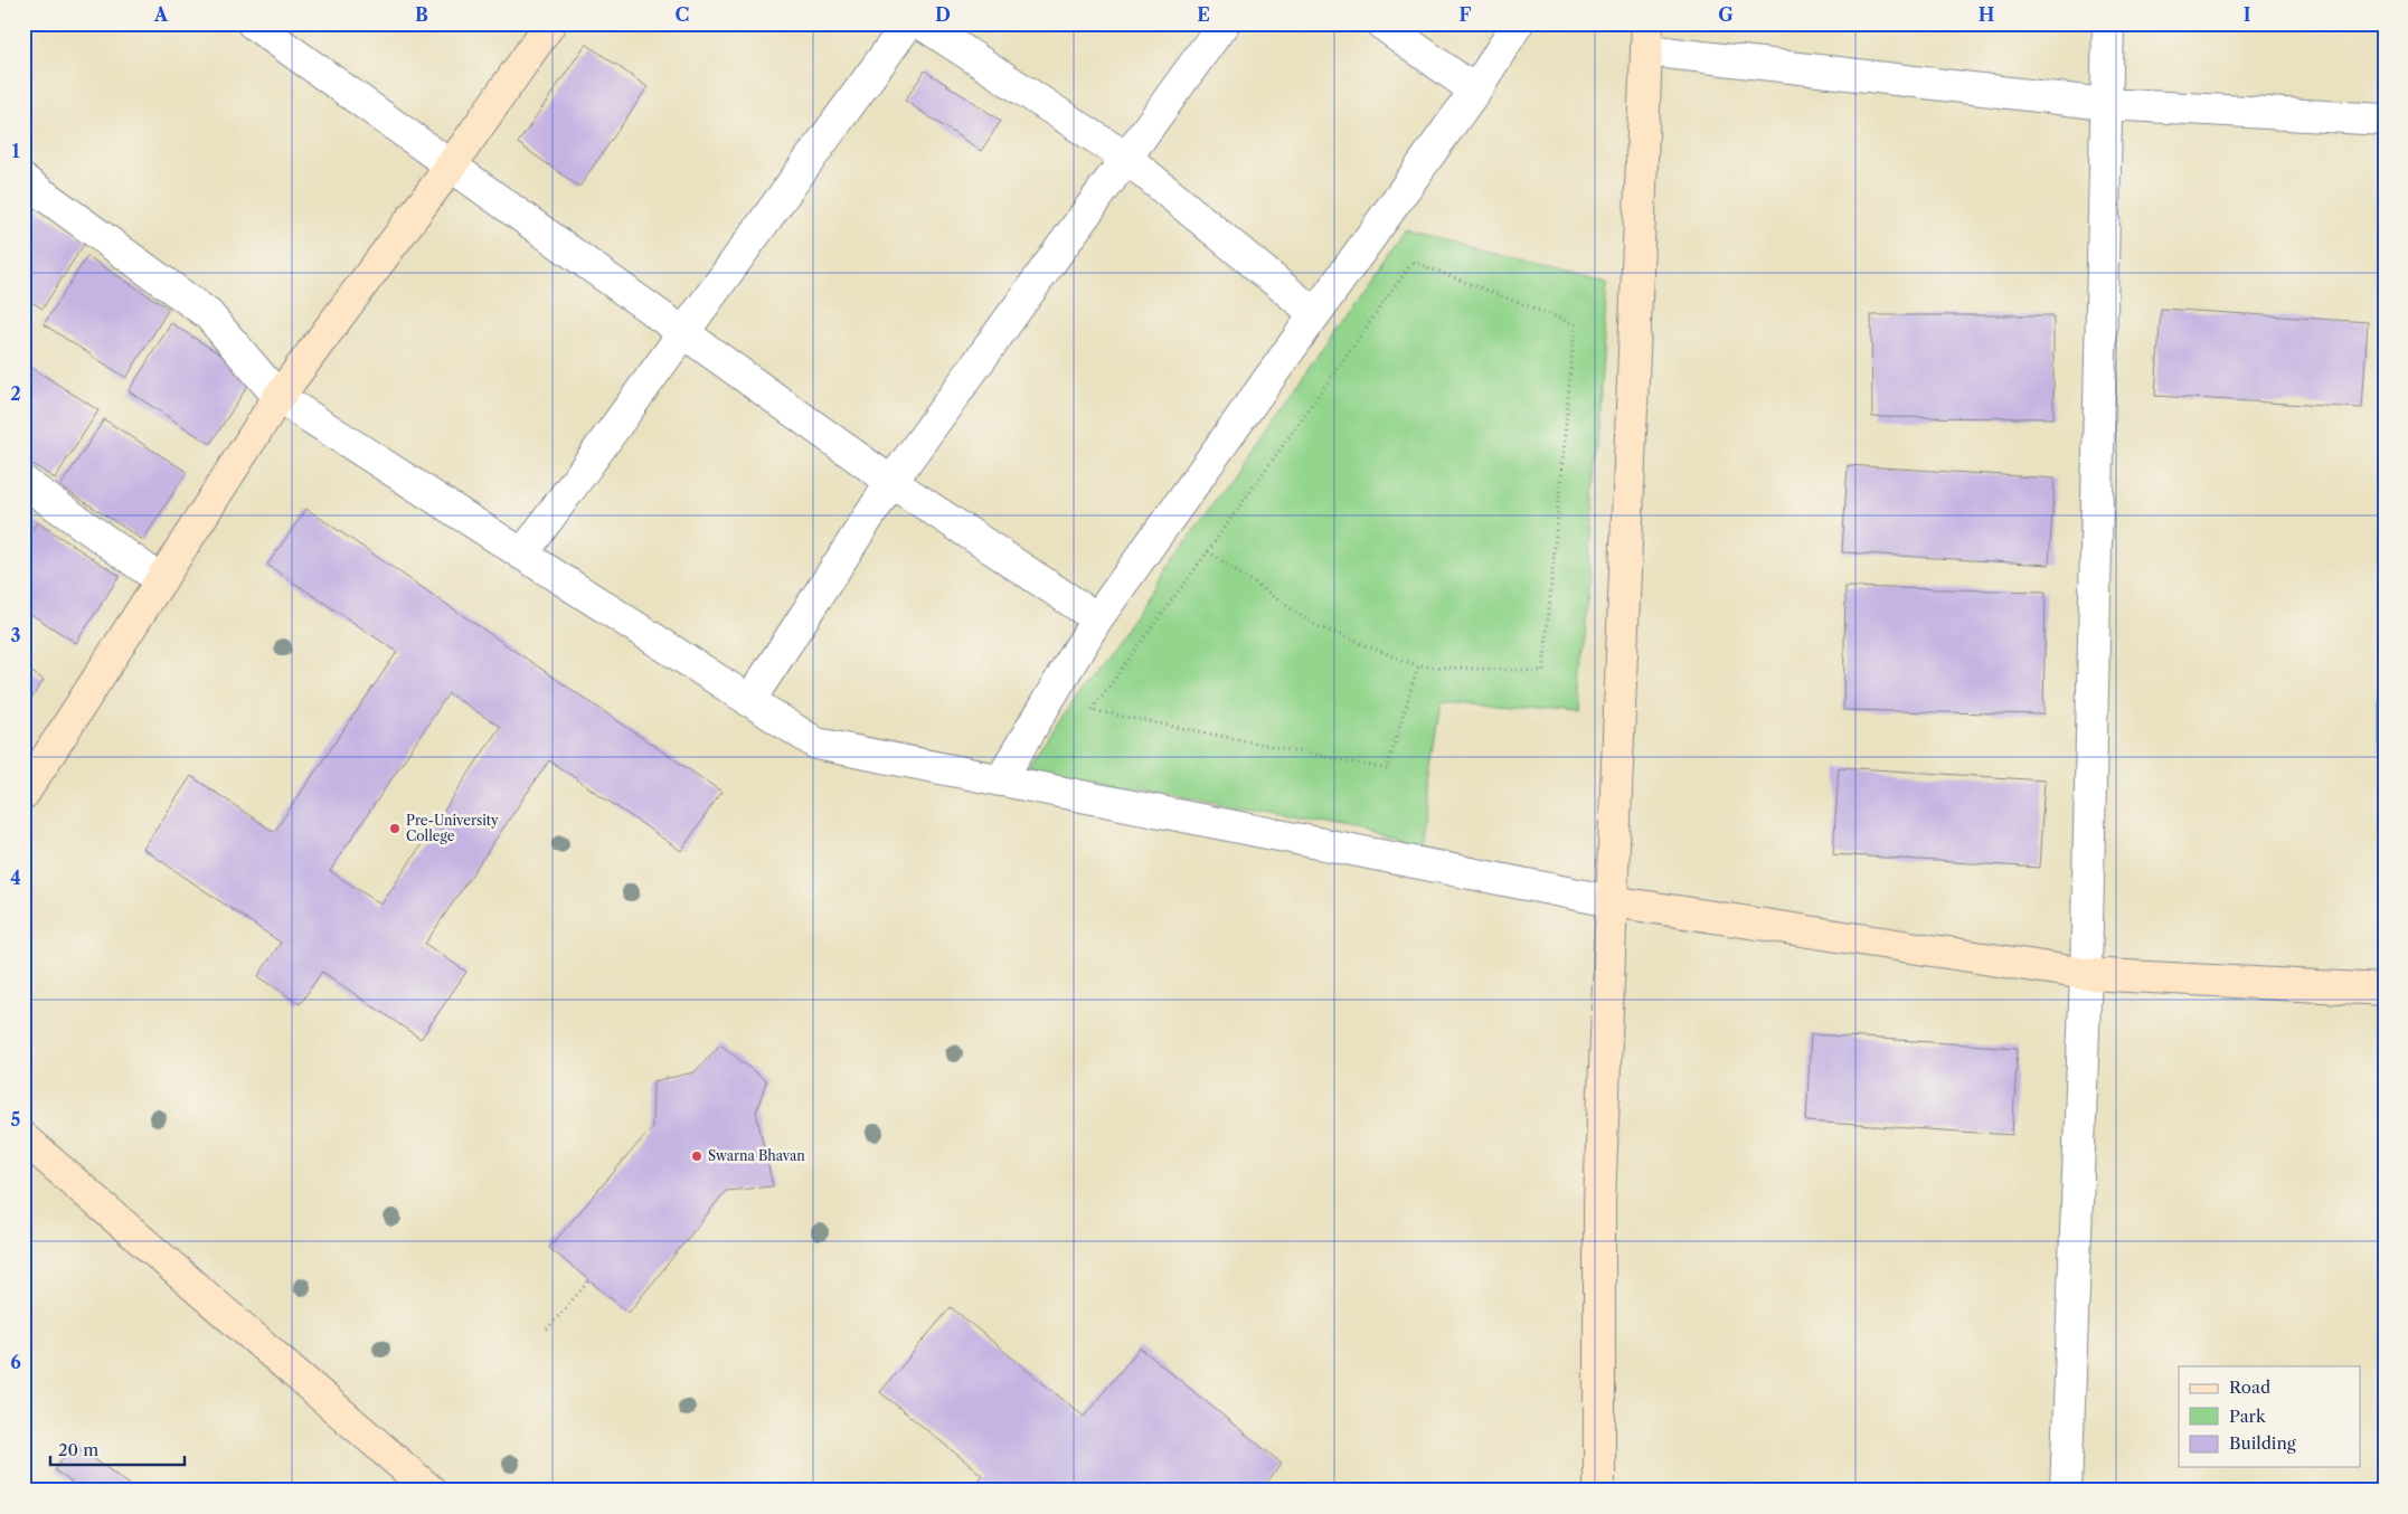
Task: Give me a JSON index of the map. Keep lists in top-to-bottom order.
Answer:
{
  "places": ["Pre-University College", "Swarna Bhavan"],
  "legend": ["Road", "Park", "Building"],
  "scale_bar": "20 m",
  "grid": {
    "columns": [
      "A",
      "B",
      "C",
      "D",
      "E",
      "F",
      "G",
      "H",
      "I"
    ],
    "rows": [
      "1",
      "2",
      "3",
      "4",
      "5",
      "6"
    ]
  }
}
